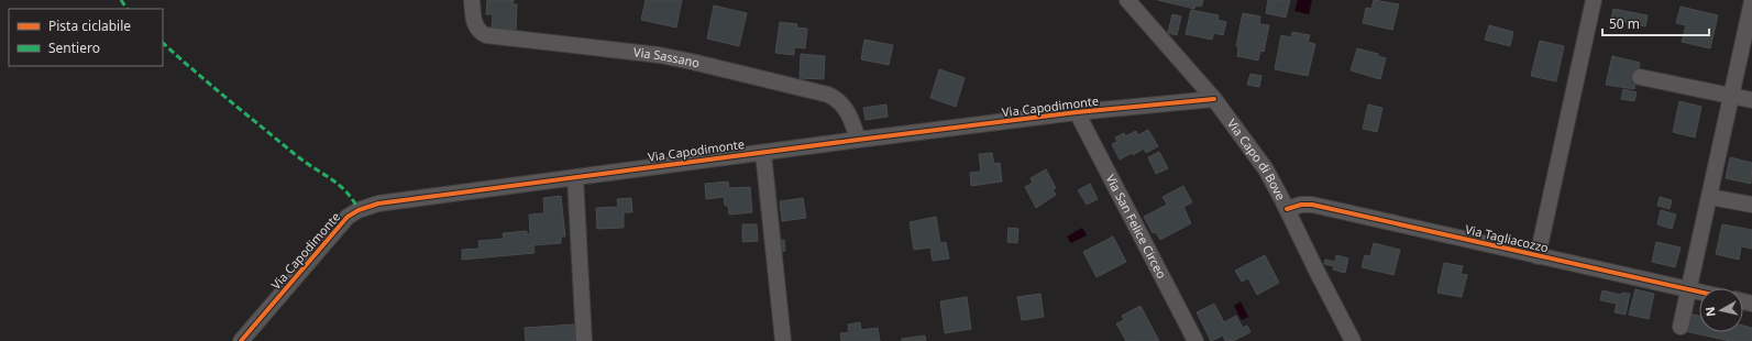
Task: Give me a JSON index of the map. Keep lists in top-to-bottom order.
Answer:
{
  "streets": {
    "street": [
      "Via Sassano",
      "Via Capodimonte",
      "Via Capo di Bove",
      "Via San Felice Circeo",
      "Via Tagliacozzo"
    ]
  },
  "crossings": [
    ["Via Sassano", "Via Capodimonte"],
    ["Via Capodimonte", "Via Capo di Bove"],
    ["Via Capodimonte", "Via San Felice Circeo"],
    ["Via Capo di Bove", "Via Tagliacozzo"]
  ],
  "legend": ["Pista ciclabile", "Sentiero"],
  "scale_bar": "50 m",
  "north": "left"
}
